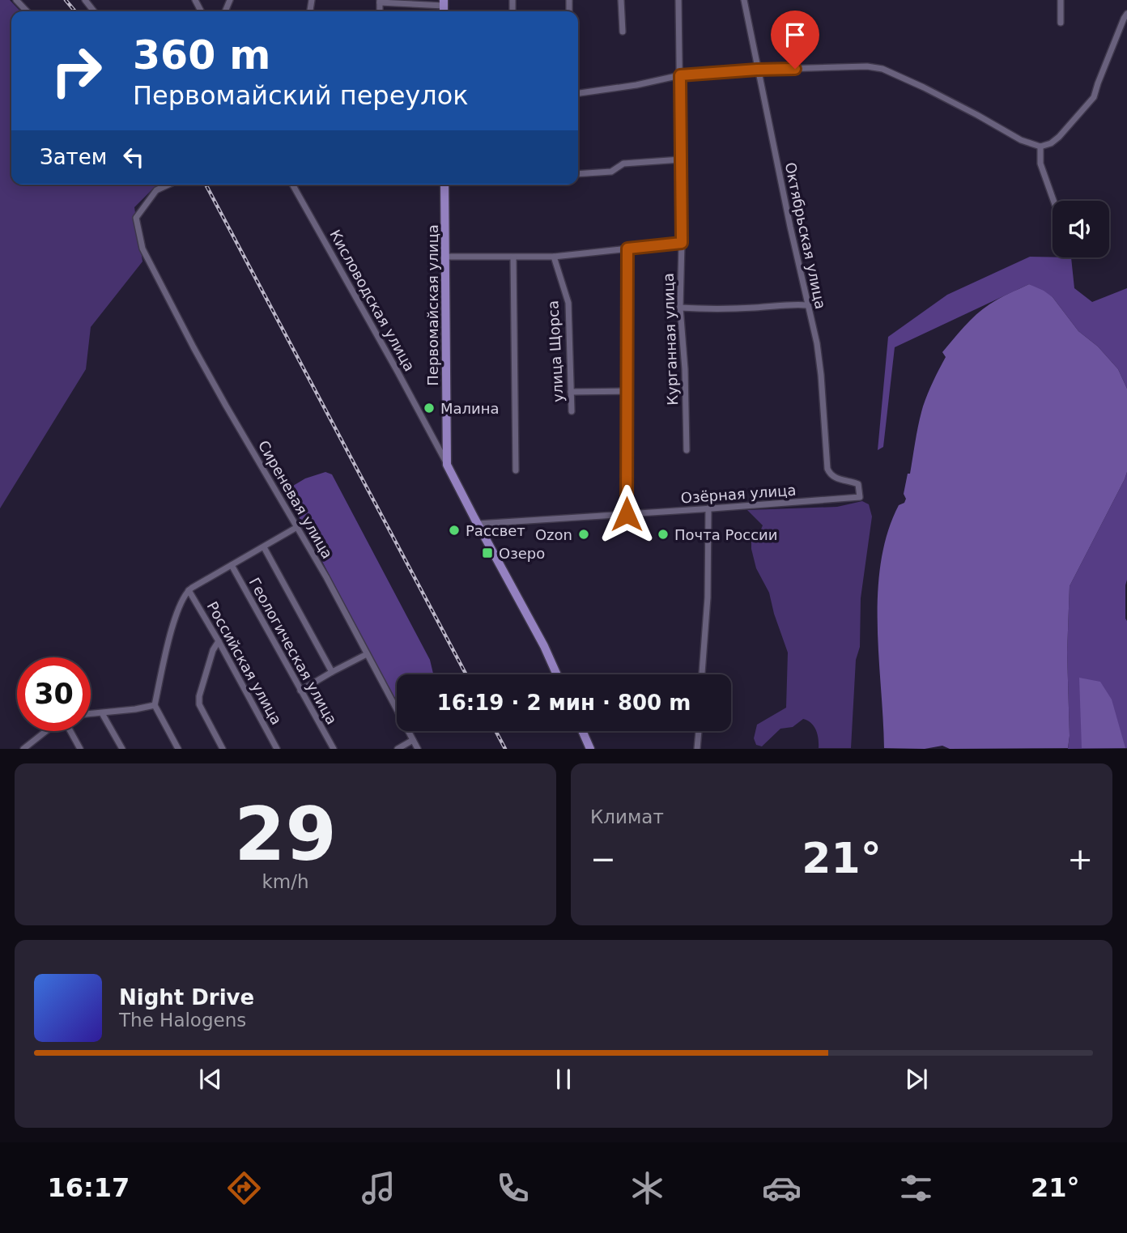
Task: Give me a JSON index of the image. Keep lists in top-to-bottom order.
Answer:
{
  "streets": {
    "main road": ["Первомайская улица"],
    "street": [
      "Октябрьская улица",
      "Кисловодская улица",
      "Курганная улица",
      "улица Щорса",
      "Озёрная улица",
      "Сиреневая улица",
      "Геологическая улица",
      "Российская улица"
    ]
  },
  "crossings": [
    ["Октябрьская улица", "Озёрная улица"],
    ["Кисловодская улица", "Первомайская улица"]
  ],
  "places": {
    "other": [
      "Малина",
      "Рассвет",
      "Ozon",
      "Почта России"
    ],
    "transit": ["Озеро"]
  },
  "page": {
    "turn": ["360 m", "Первомайский переулок"],
    "then": "Затем",
    "limit": "30",
    "trip": "16:19 · 2 мин · 800 m",
    "tile": [
      ["29", "km/h"],
      "Климат"
    ],
    "heat": ["−", "21°", "+"],
    "song": ["Night Drive", "The Halogens"],
    "tabs": ["16:17", "21°"]
  }
}
